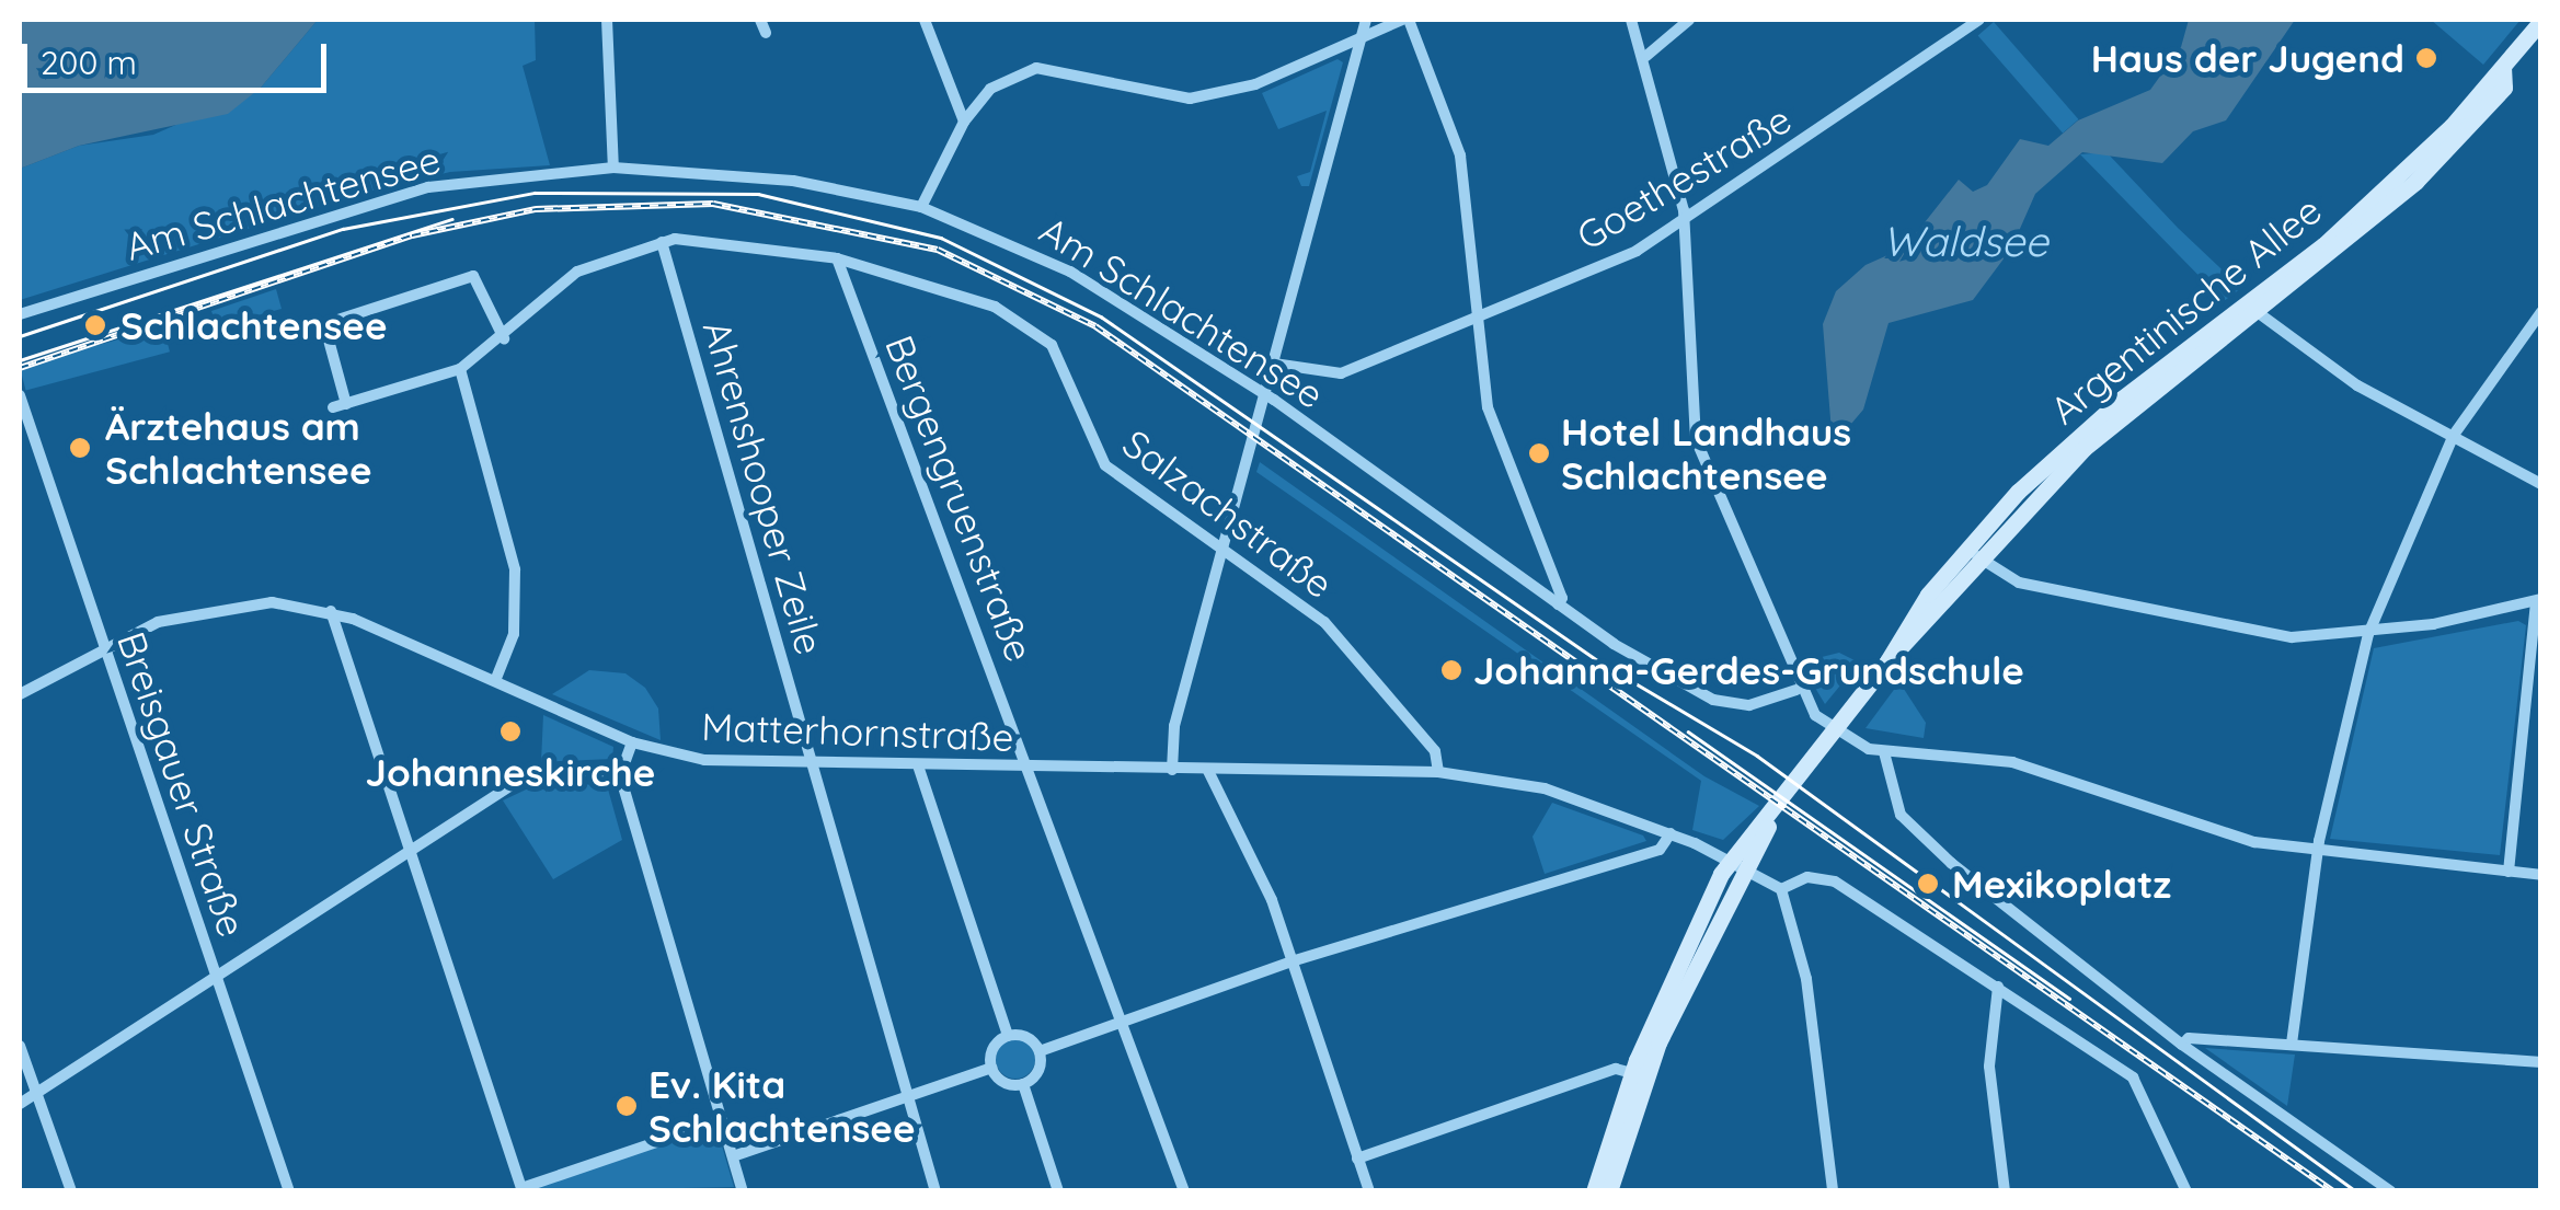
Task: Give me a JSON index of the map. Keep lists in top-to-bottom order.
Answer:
{
  "streets": {
    "main road": ["Argentinische Allee"],
    "street": [
      "Goethestraße",
      "Am Schlachtensee",
      "Ahrenshooper Zeile",
      "Bergengruenstraße",
      "Salzachstraße",
      "Matterhornstraße",
      "Breisgauer Straße"
    ]
  },
  "crossings": [
    ["Ahrenshooper Zeile", "Salzachstraße"],
    ["Ahrenshooper Zeile", "Matterhornstraße"],
    ["Bergengruenstraße", "Salzachstraße"],
    ["Bergengruenstraße", "Matterhornstraße"],
    ["Salzachstraße", "Matterhornstraße"],
    ["Matterhornstraße", "Breisgauer Straße"]
  ],
  "water": ["Waldsee"],
  "places": [
    "Haus der Jugend",
    "Schlachtensee",
    "Ärztehaus am Schlachtensee",
    "Hotel Landhaus Schlachtensee",
    "Johanna-Gerdes-Grundschule",
    "Johanneskirche",
    "Mexikoplatz",
    "Ev. Kita Schlachtensee"
  ],
  "scale_bar": "200 m"
}
